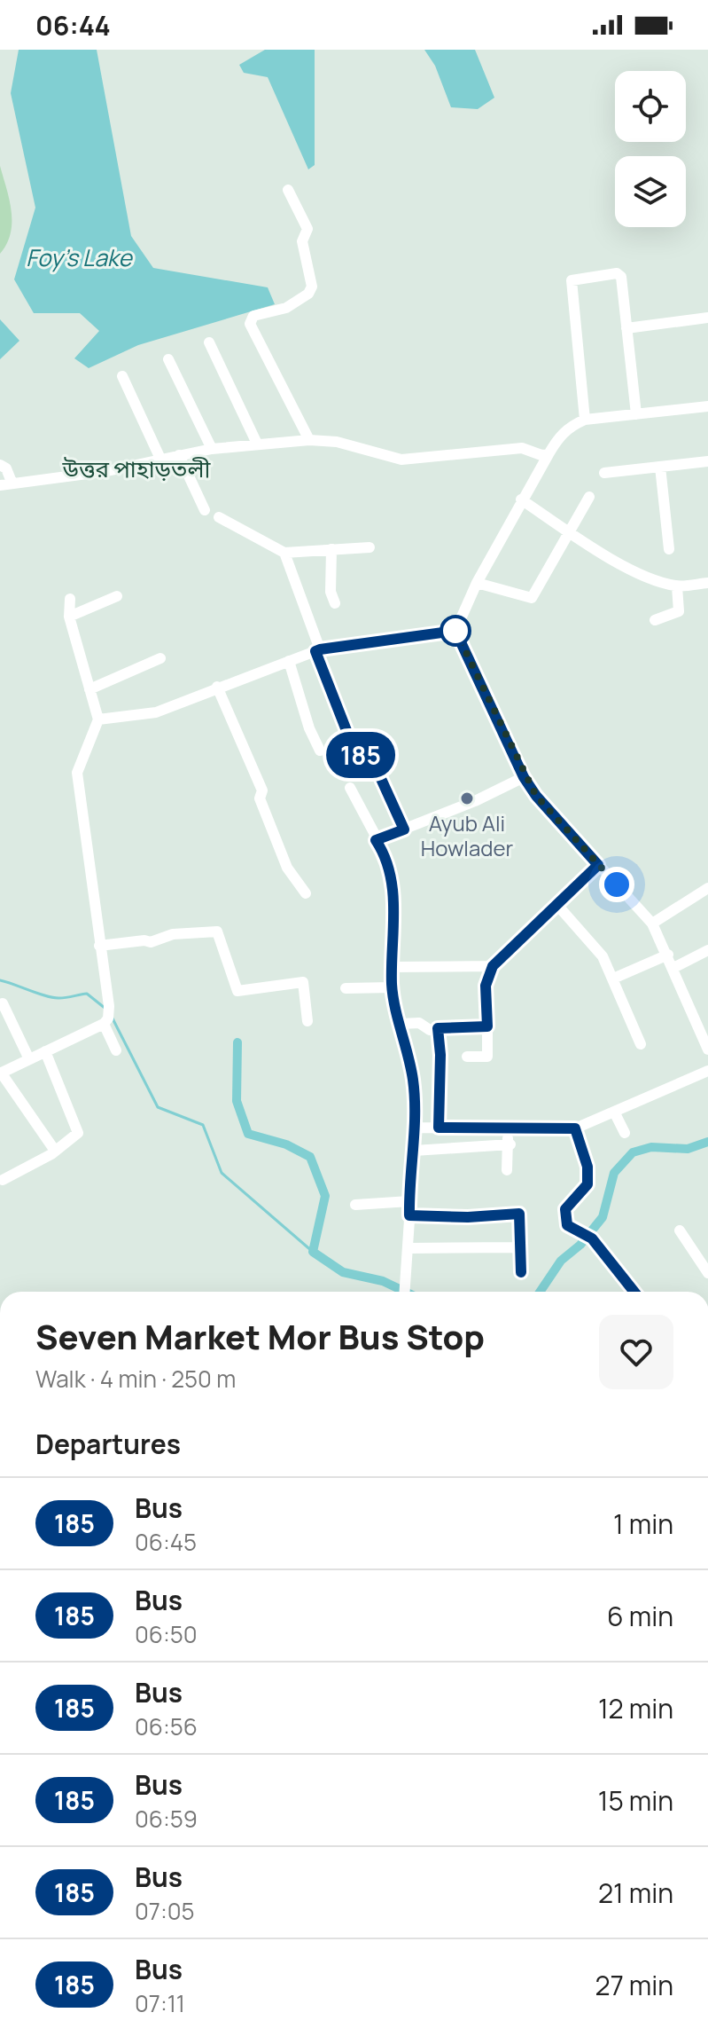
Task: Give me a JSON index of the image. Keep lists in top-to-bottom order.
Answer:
{
  "districts": ["উত্তর পাহাড়তলী"],
  "water": ["Foy's Lake"],
  "places": ["Ayub Ali Howlader"],
  "lines": ["bus line 185"],
  "page": {
    "status": "06:44",
    "on_map": "185",
    "heading": [
      ["Seven Market Mor Bus Stop", "Walk · 4 min · 250 m"],
      "Departures"
    ],
    "list": [
      {
        "mark": "185",
        "name": "Bus",
        "note": "06:45",
        "value": "1 min"
      },
      {
        "mark": "185",
        "name": "Bus",
        "note": "06:50",
        "value": "6 min"
      },
      {
        "mark": "185",
        "name": "Bus",
        "note": "06:56",
        "value": "12 min"
      },
      {
        "mark": "185",
        "name": "Bus",
        "note": "06:59",
        "value": "15 min"
      },
      {
        "mark": "185",
        "name": "Bus",
        "note": "07:05",
        "value": "21 min"
      },
      {
        "mark": "185",
        "name": "Bus",
        "note": "07:11",
        "value": "27 min"
      }
    ]
  }
}
